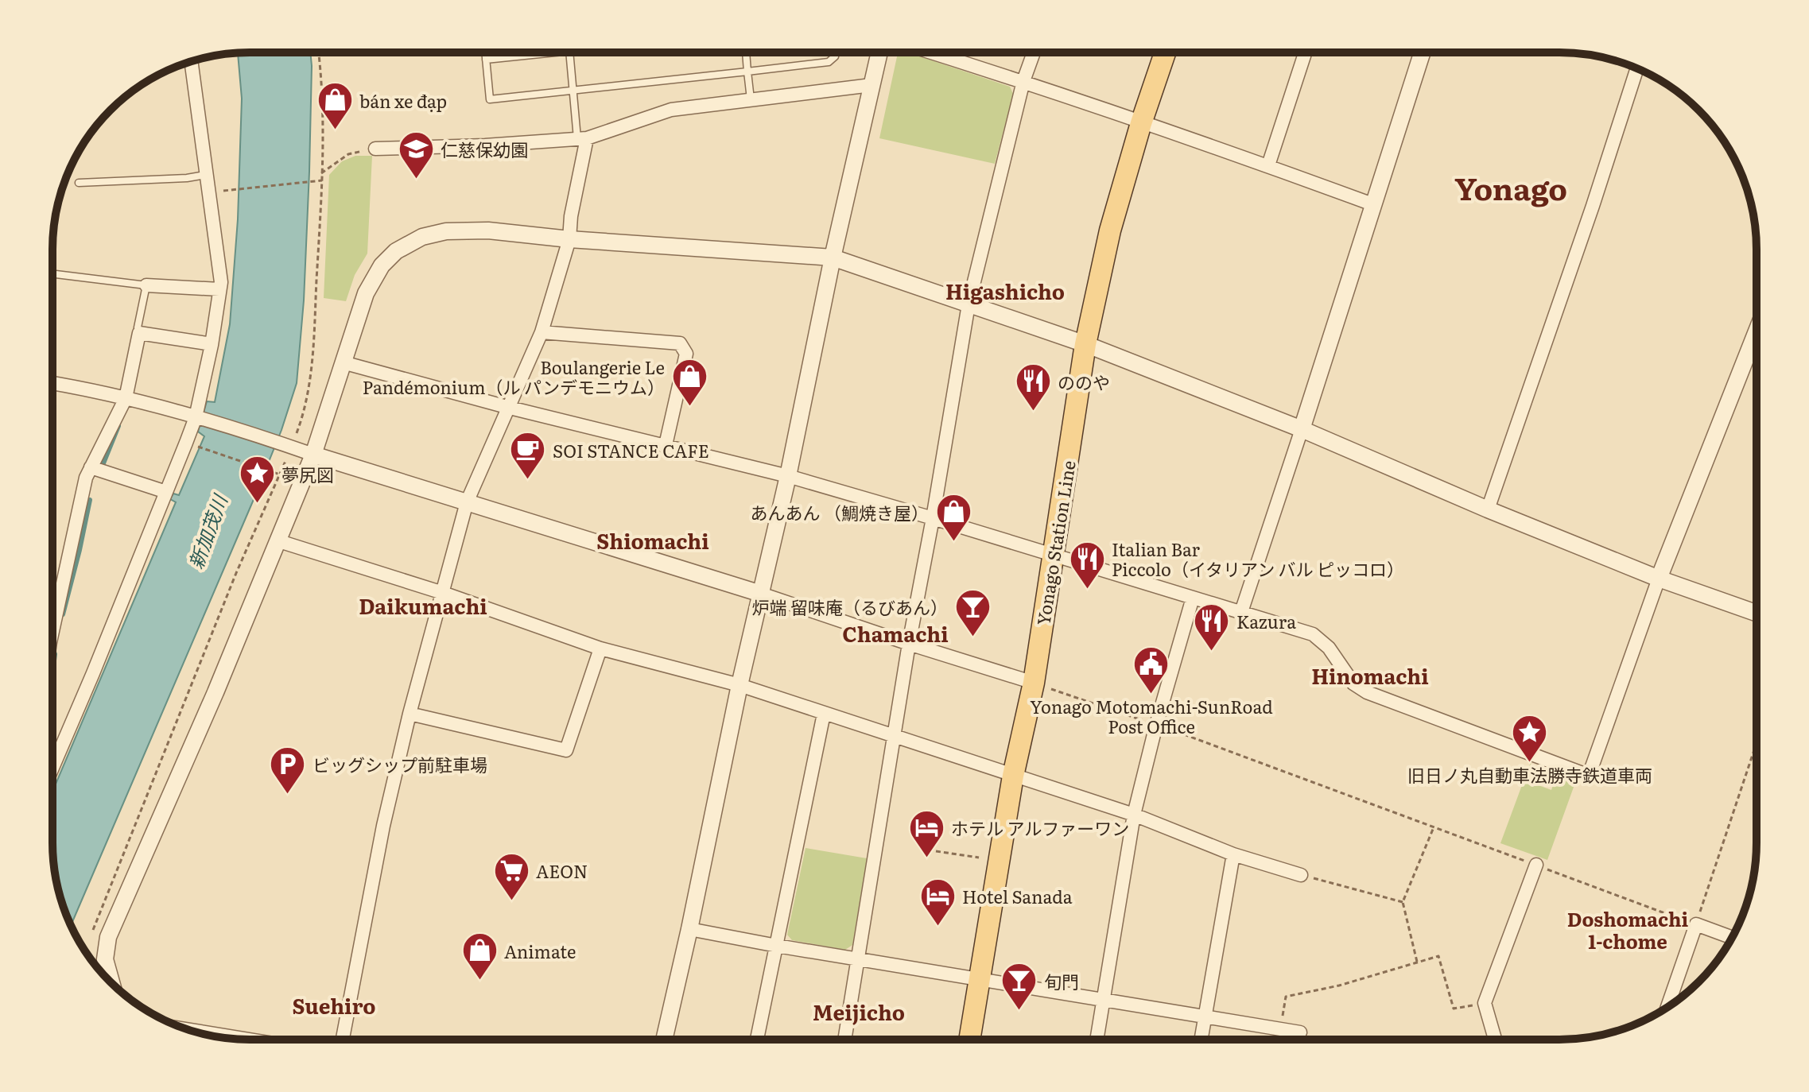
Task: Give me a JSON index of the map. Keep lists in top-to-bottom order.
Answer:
{
  "streets": {
    "main road": ["Yonago Station Line"]
  },
  "districts": [
    "Yonago",
    "Higashicho",
    "Shiomachi",
    "Daikumachi",
    "Chamachi",
    "Hinomachi",
    "Doshomachi 1-chome",
    "Suehiro",
    "Meijicho"
  ],
  "water": ["新加茂川"],
  "places": {
    "shop": [
      "bán xe đạp",
      "Boulangerie Le Pandémonium（ル パンデモニウム）",
      "あんあん （鯛焼き屋）",
      "Animate"
    ],
    "school or university": ["仁慈保幼園"],
    "restaurant": ["ののや", "Italian Bar Piccolo（イタリアン バル ピッコロ）", "Kazura"],
    "cafe": ["SOI STANCE CAFE"],
    "place": ["夢尻図", "旧日ノ丸自動車法勝寺鉄道車両"],
    "bar": ["炉端 留味庵（るびあん）", "旬門"],
    "public building": ["Yonago Motomachi-SunRoad Post Office"],
    "parking": ["ビッグシップ前駐車場"],
    "hotel": ["ホテル アルファーワン", "Hotel Sanada"],
    "supermarket": ["AEON"]
  }
}
